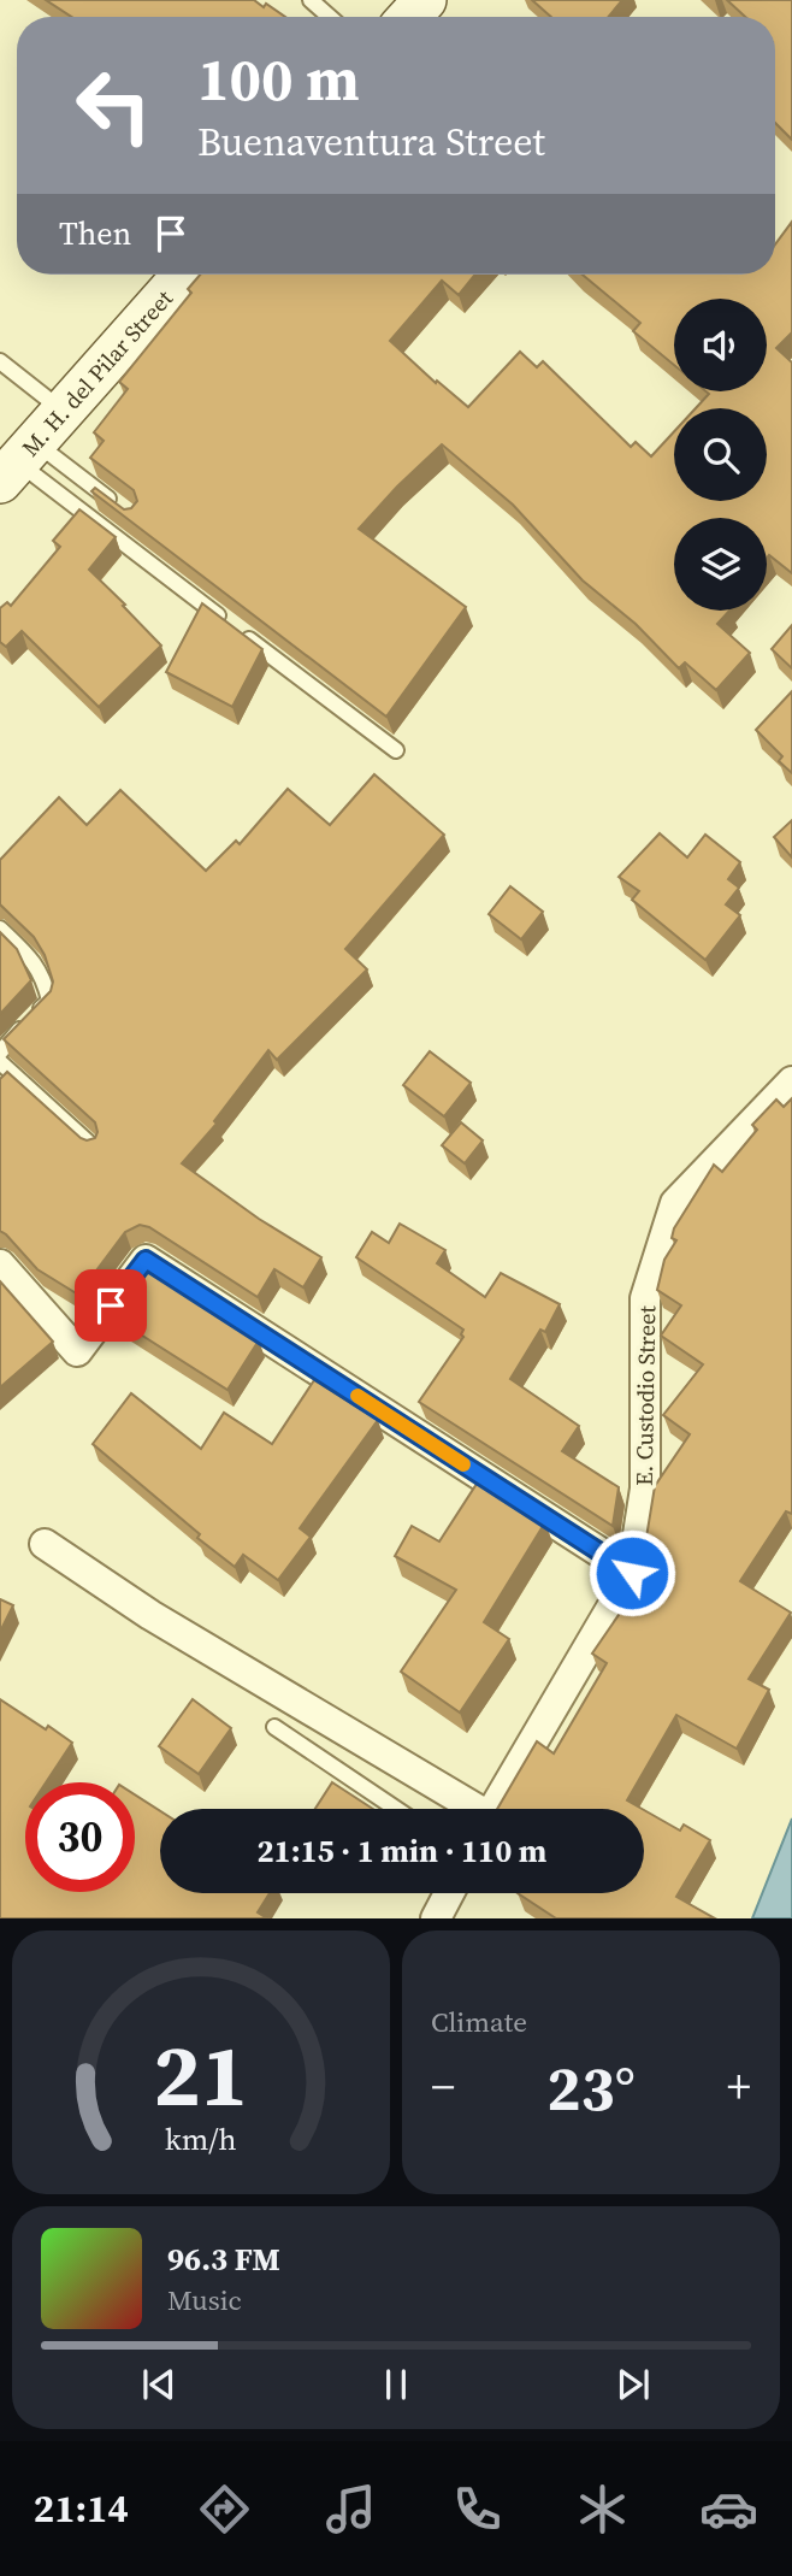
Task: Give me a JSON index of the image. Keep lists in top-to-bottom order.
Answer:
{
  "streets": {
    "main road": ["M. H. del Pilar Street"],
    "street": ["E. Custodio Street"]
  },
  "page": {
    "turn": ["100 m", "Buenaventura Street"],
    "then": "Then",
    "limit": "30",
    "trip": "21:15 · 1 min · 110 m",
    "tile": "Climate",
    "heat": ["−", "23°", "+"],
    "song": ["96.3 FM", "Music"],
    "tabs": "21:14",
    "gauge": ["21", "km/h"]
  }
}
